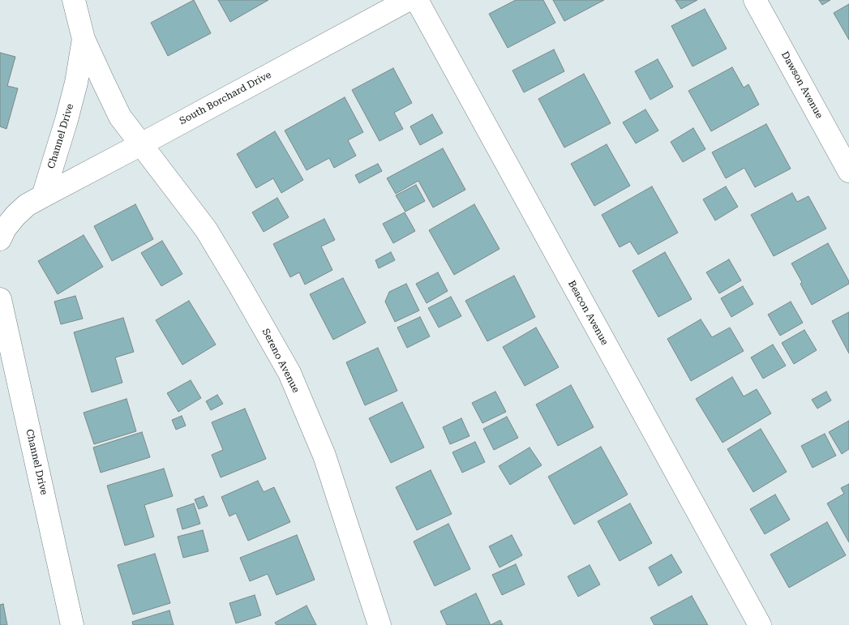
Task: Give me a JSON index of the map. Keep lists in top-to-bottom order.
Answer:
{
  "streets": {
    "street": [
      "Dawson Avenue",
      "South Borchard Drive",
      "Channel Drive",
      "Beacon Avenue",
      "Sereno Avenue"
    ]
  },
  "crossings": [
    ["South Borchard Drive", "Channel Drive"],
    ["South Borchard Drive", "Sereno Avenue"],
    ["Channel Drive", "Sereno Avenue"]
  ]
}
